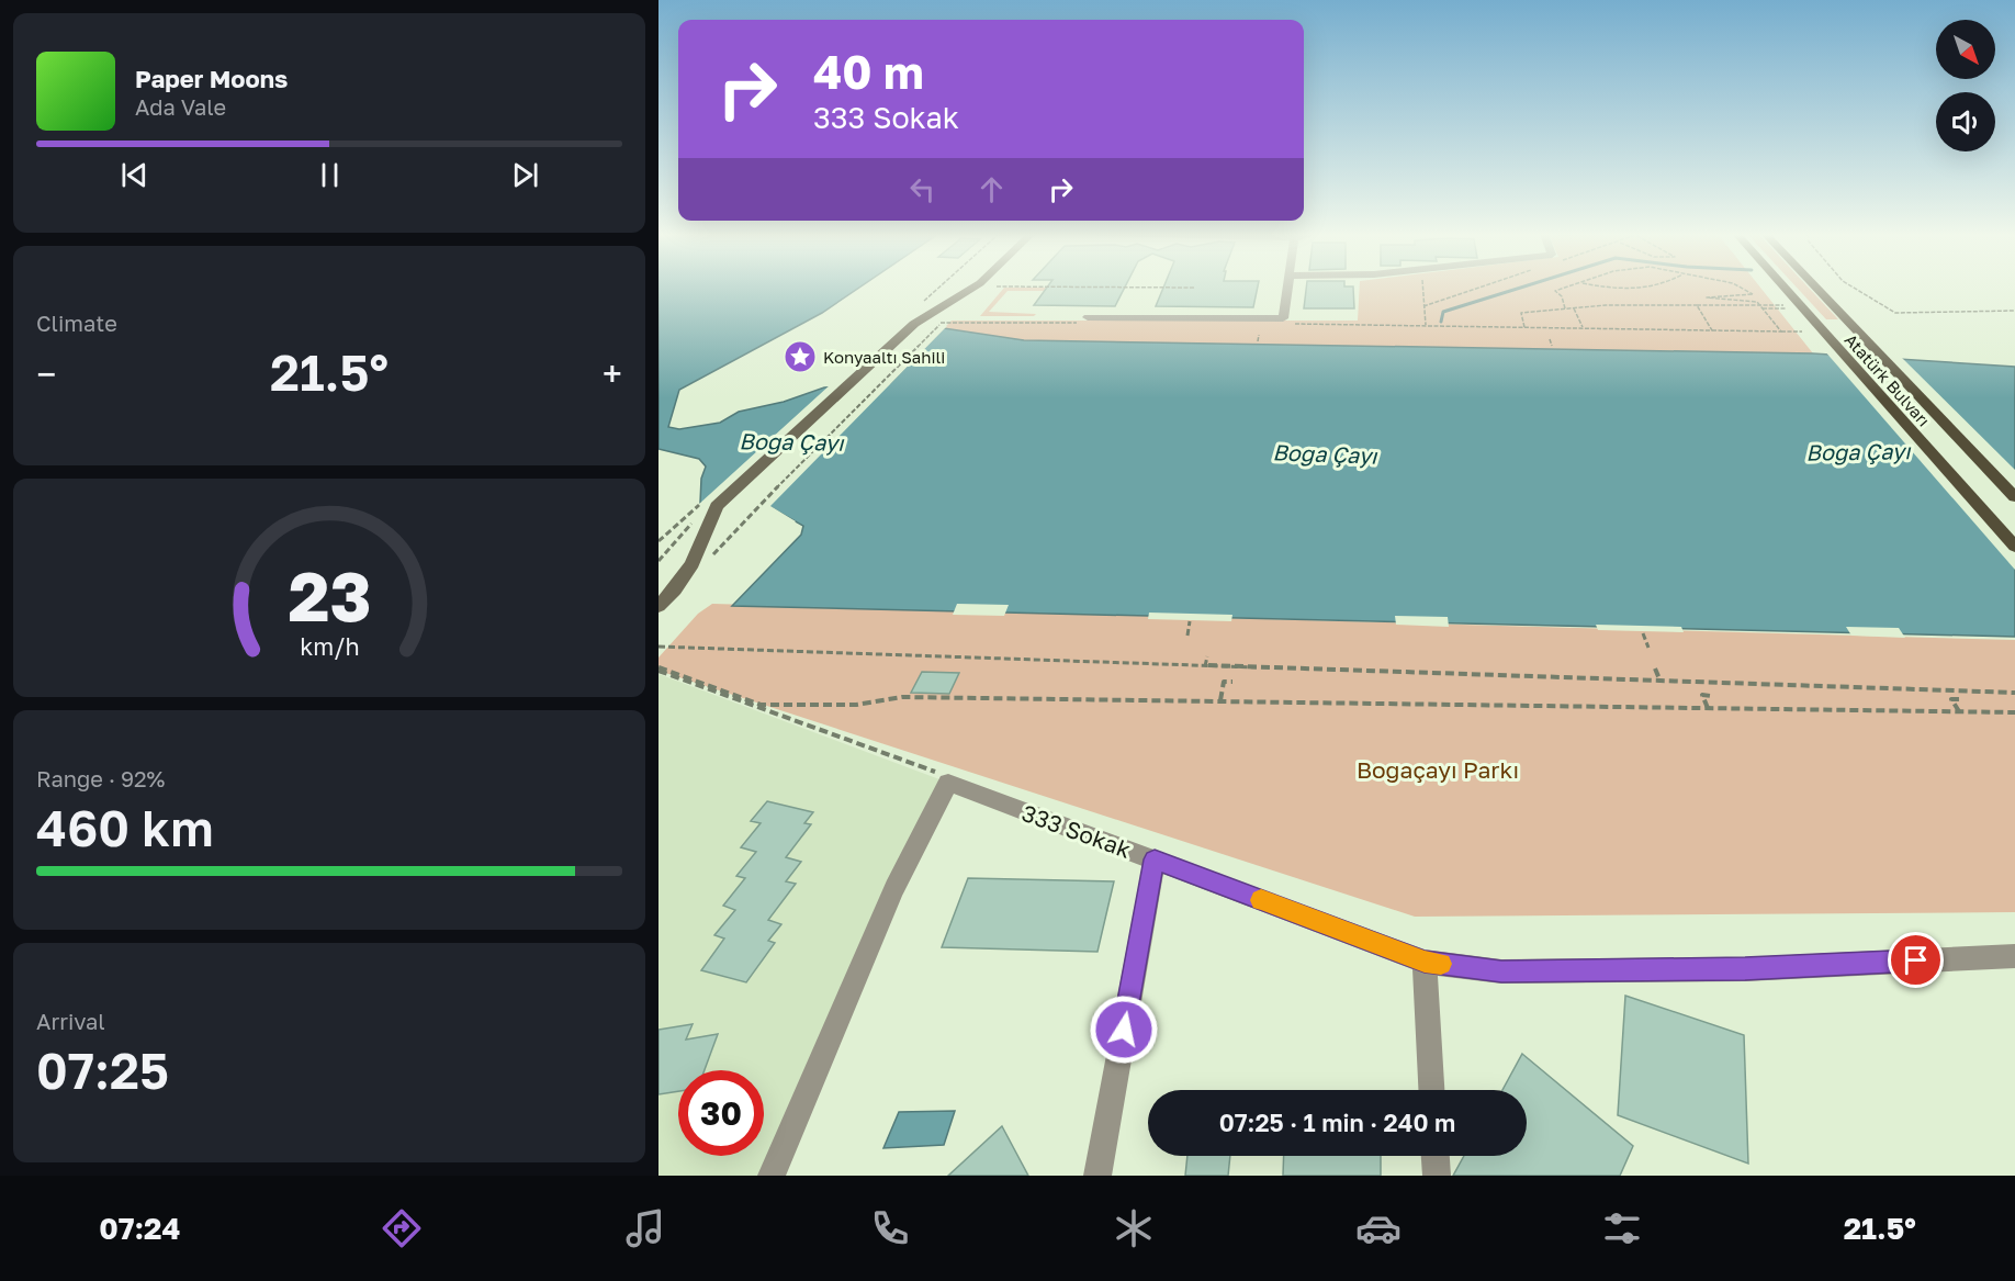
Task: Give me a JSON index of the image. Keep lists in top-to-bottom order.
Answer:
{
  "streets": {
    "main road": ["Atatürk Bulvarı"],
    "street": ["333 Sokak"]
  },
  "water": ["Boğa Çayı"],
  "parks": ["Boğaçayı Parkı"],
  "places": {
    "place": ["Konyaaltı Sahili"]
  },
  "north": "bottom right",
  "page": {
    "turn": ["40 m", "333 Sokak"],
    "song": ["Paper Moons", "Ada Vale"],
    "tile": [
      "Climate",
      ["Range · 92%", "460 km"],
      ["Arrival", "07:25"]
    ],
    "heat": ["−", "21.5°", "+"],
    "limit": "30",
    "trip": "07:25 · 1 min · 240 m",
    "tabs": ["07:24", "21.5°"],
    "gauge": ["23", "km/h"]
  }
}
